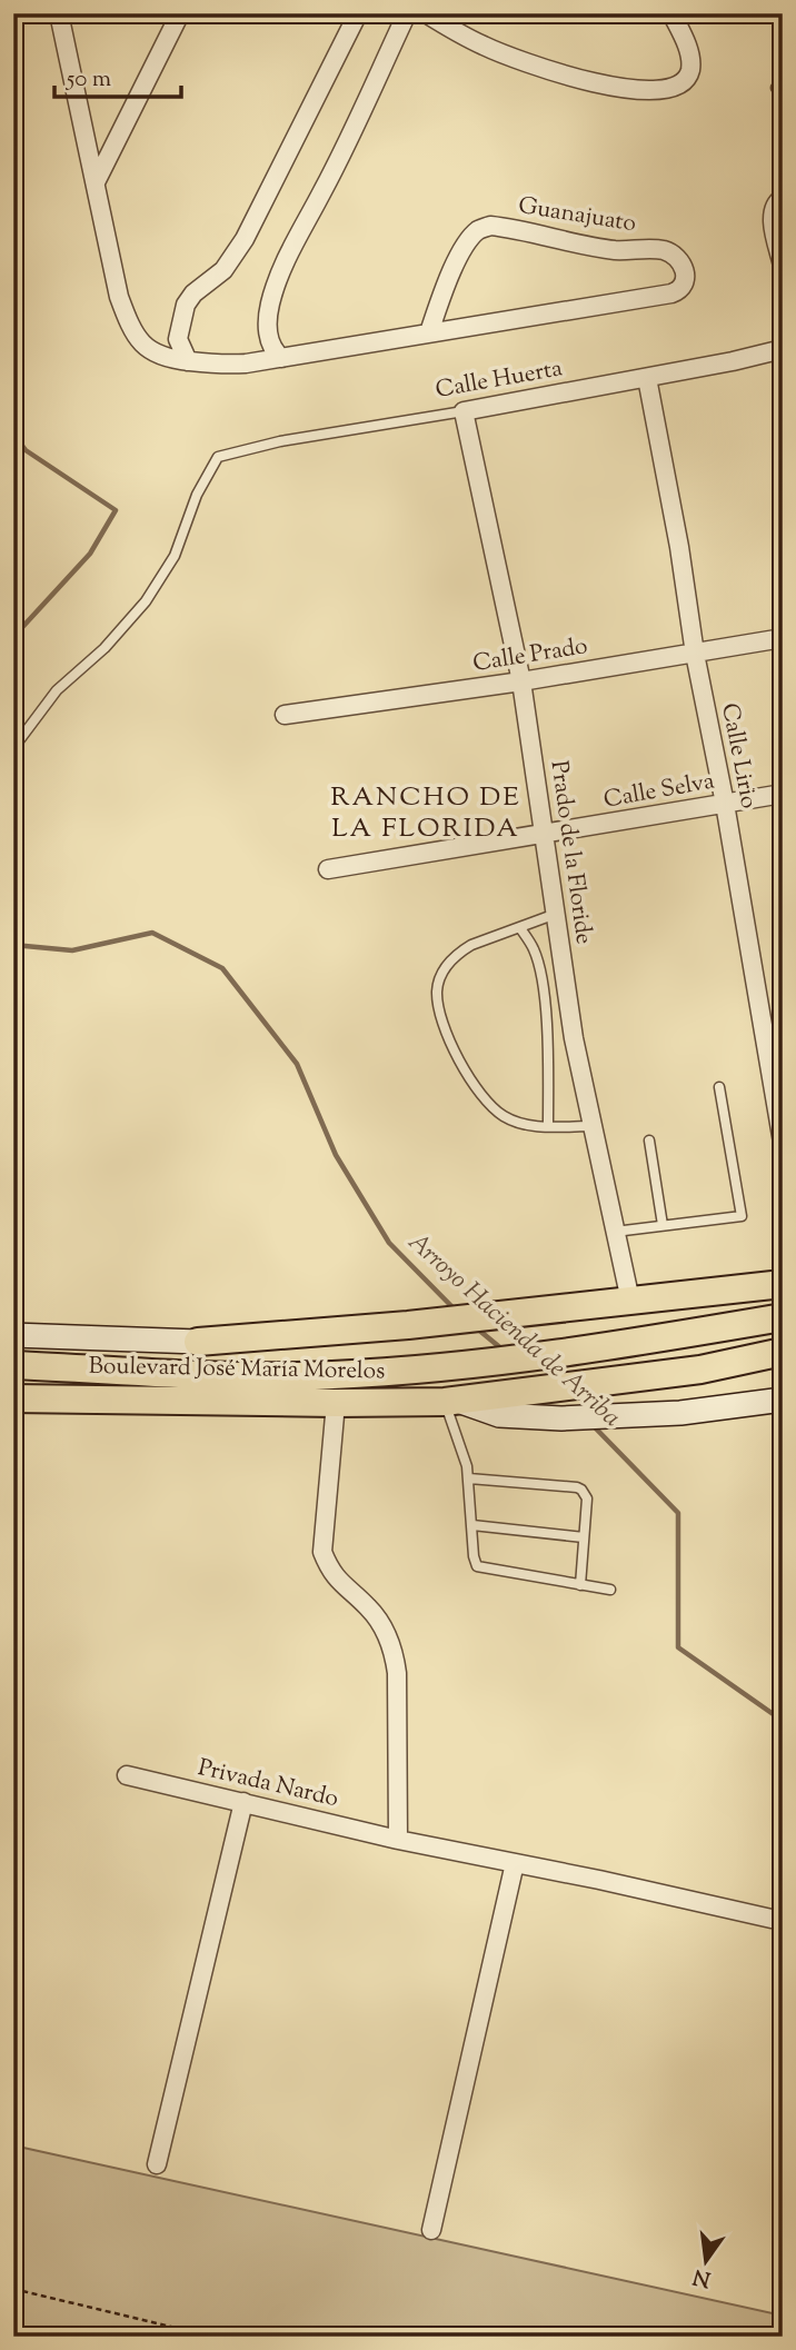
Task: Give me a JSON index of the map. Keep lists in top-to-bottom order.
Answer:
{
  "streets": {
    "main road": ["Boulevard José María Morelos"],
    "street": [
      "Guanajuato",
      "Calle Huerta",
      "Calle Prado",
      "Calle Lirio",
      "Calle Selva",
      "Prado de la Floride",
      "Privada Nardo"
    ]
  },
  "crossings": [
    ["Calle Huerta", "Calle Lirio"],
    ["Calle Huerta", "Prado de la Floride"],
    ["Calle Prado", "Calle Lirio"],
    ["Calle Prado", "Prado de la Floride"],
    ["Calle Lirio", "Calle Selva"],
    ["Calle Selva", "Prado de la Floride"]
  ],
  "districts": ["RANCHO DE LA FLORIDA"],
  "water": ["Arroyo Hacienda de Arriba"],
  "scale_bar": "50 m",
  "north": "bottom"
}
